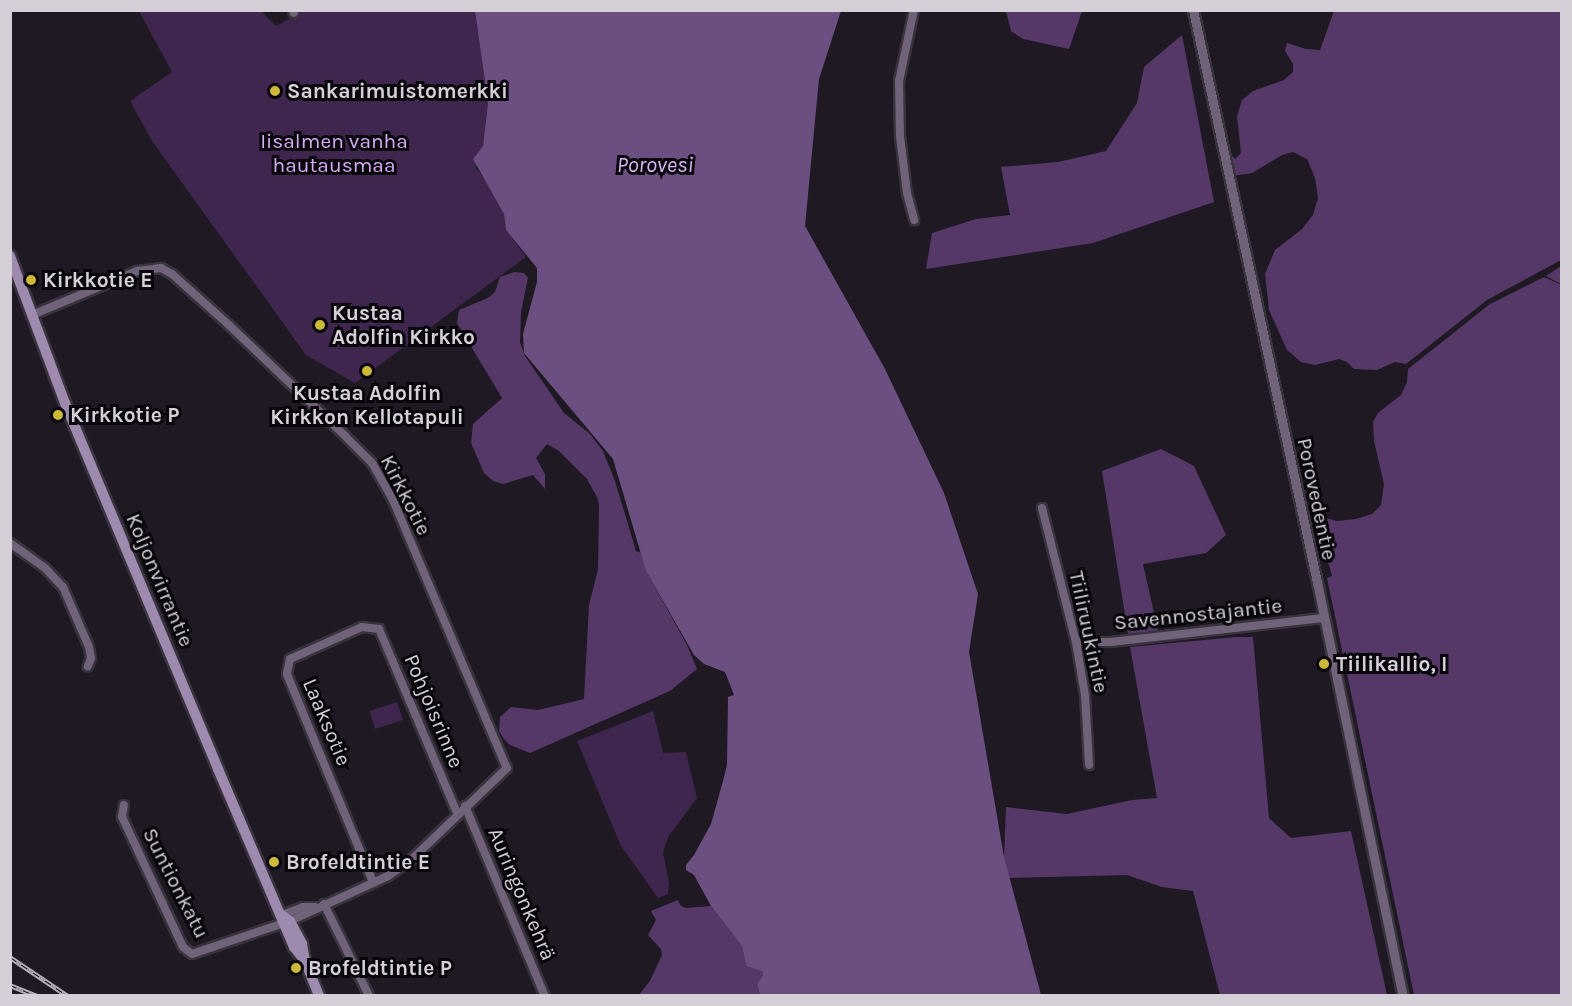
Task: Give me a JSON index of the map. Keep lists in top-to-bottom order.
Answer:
{
  "streets": {
    "main road": ["Koljonvirrantie"],
    "street": [
      "Kirkkotie",
      "Porovedentie",
      "Savennostajantie",
      "Tiiliruukintie",
      "Pohjoisrinne",
      "Laaksotie",
      "Suntionkatu",
      "Auringonkehrä"
    ]
  },
  "crossings": [
    ["Kirkkotie", "Koljonvirrantie"],
    ["Kirkkotie", "Auringonkehrä"],
    ["Porovedentie", "Savennostajantie"],
    ["Koljonvirrantie", "Suntionkatu"],
    ["Savennostajantie", "Tiiliruukintie"],
    ["Pohjoisrinne", "Laaksotie"]
  ],
  "water": ["Porovesi"],
  "parks": ["Iisalmen vanha hautausmaa"],
  "places": [
    "Sankarimuistomerkki",
    "Kirkkotie E",
    "Kustaa Adolfin Kirkko",
    "Kustaa Adolfin Kirkkon Kellotapuli",
    "Kirkkotie P",
    "Tiilikallio, I",
    "Brofeldtintie E",
    "Brofeldtintie P"
  ]
}
